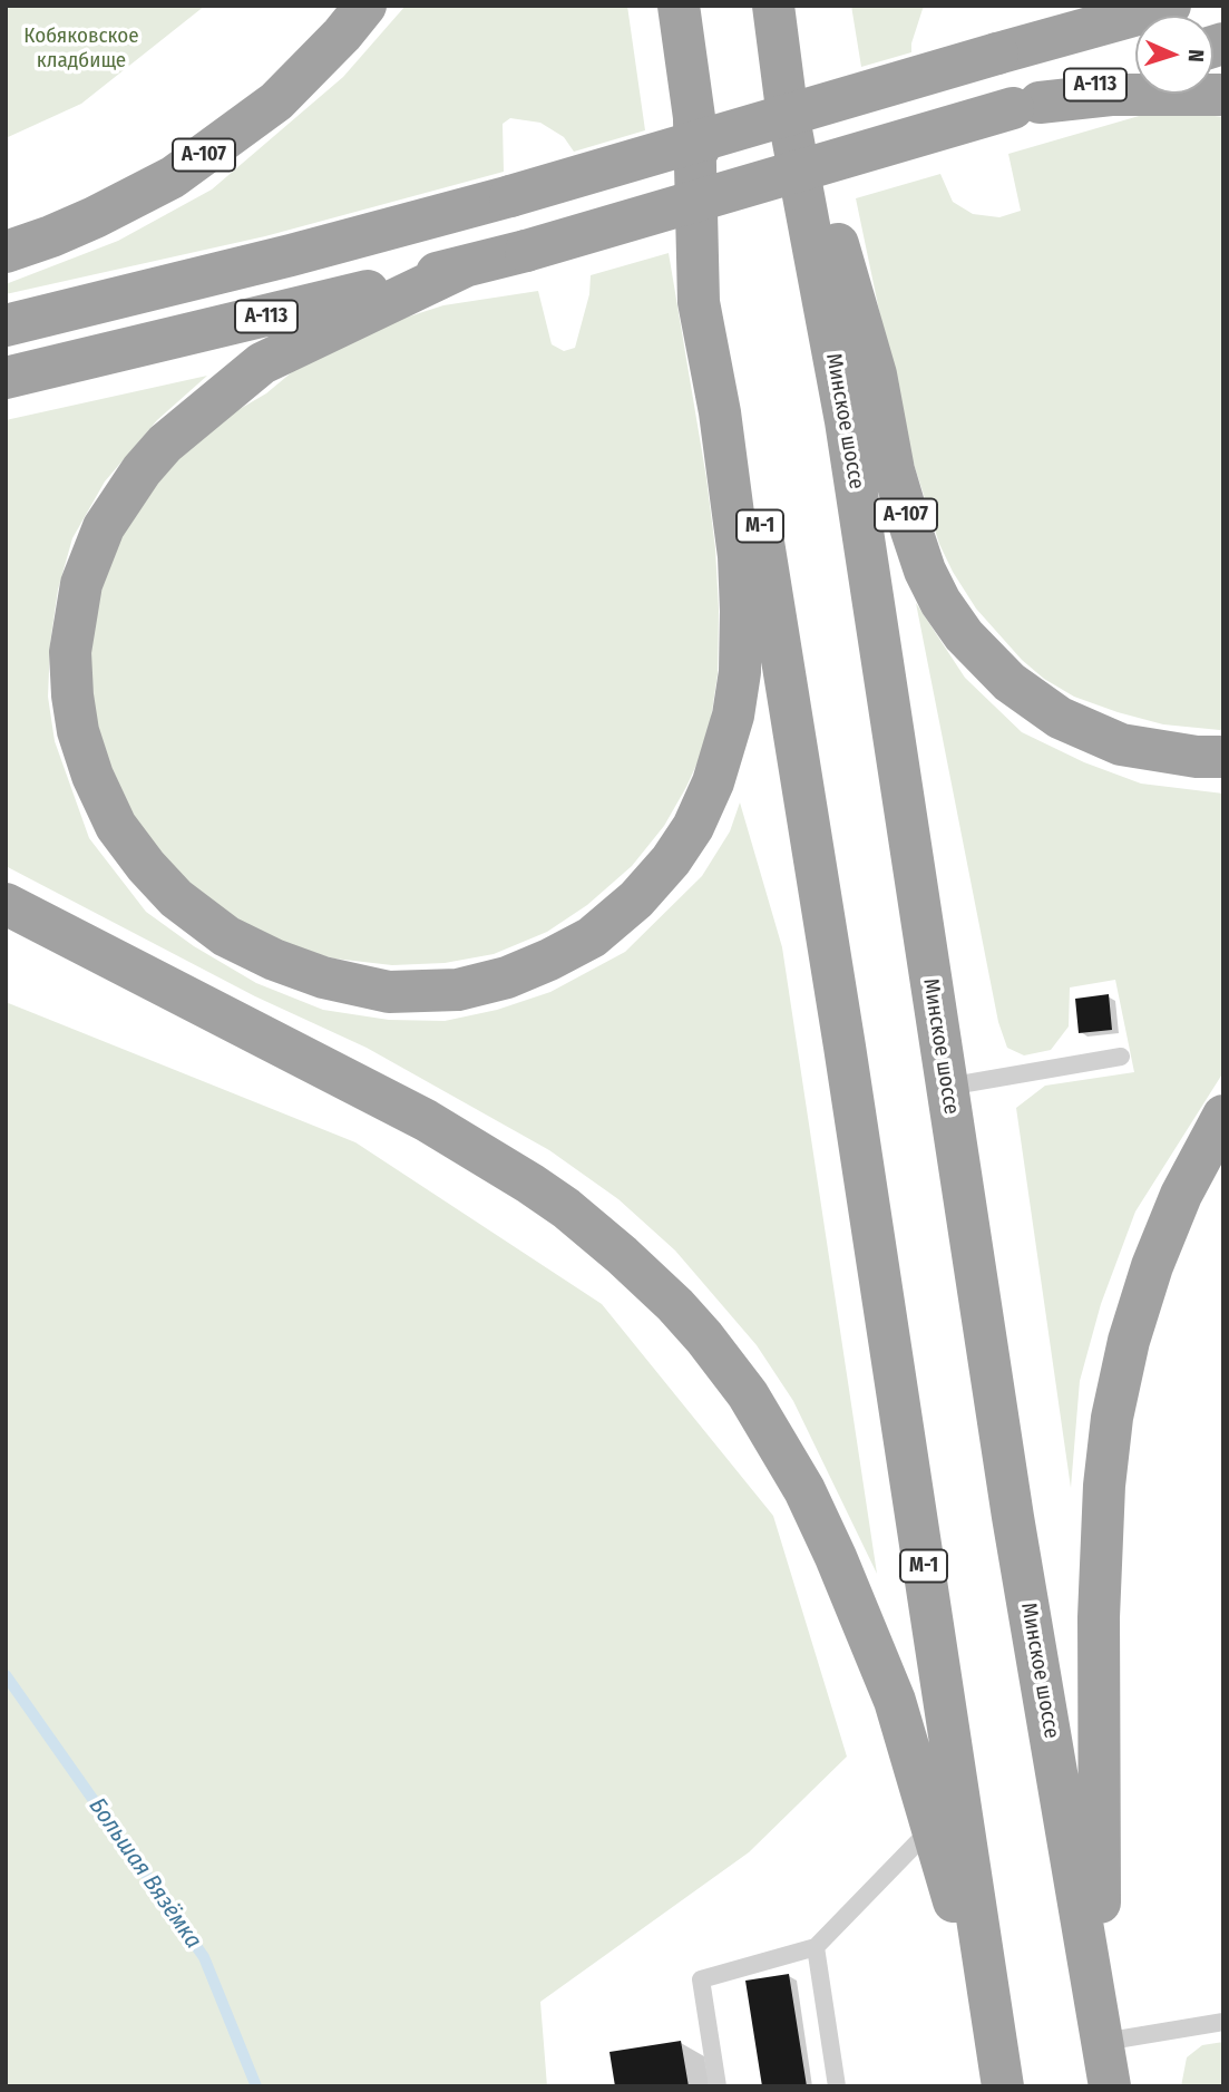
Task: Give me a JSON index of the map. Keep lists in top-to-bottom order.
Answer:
{
  "streets": {
    "highway": [
      "А-113",
      "А-107",
      "Минское шоссе",
      "М-1"
    ]
  },
  "crossings": [
    ["А-107", "Минское шоссе"]
  ],
  "water": ["Большая Вязёмка"],
  "parks": ["Кобяковское кладбище"],
  "north": "right"
}
